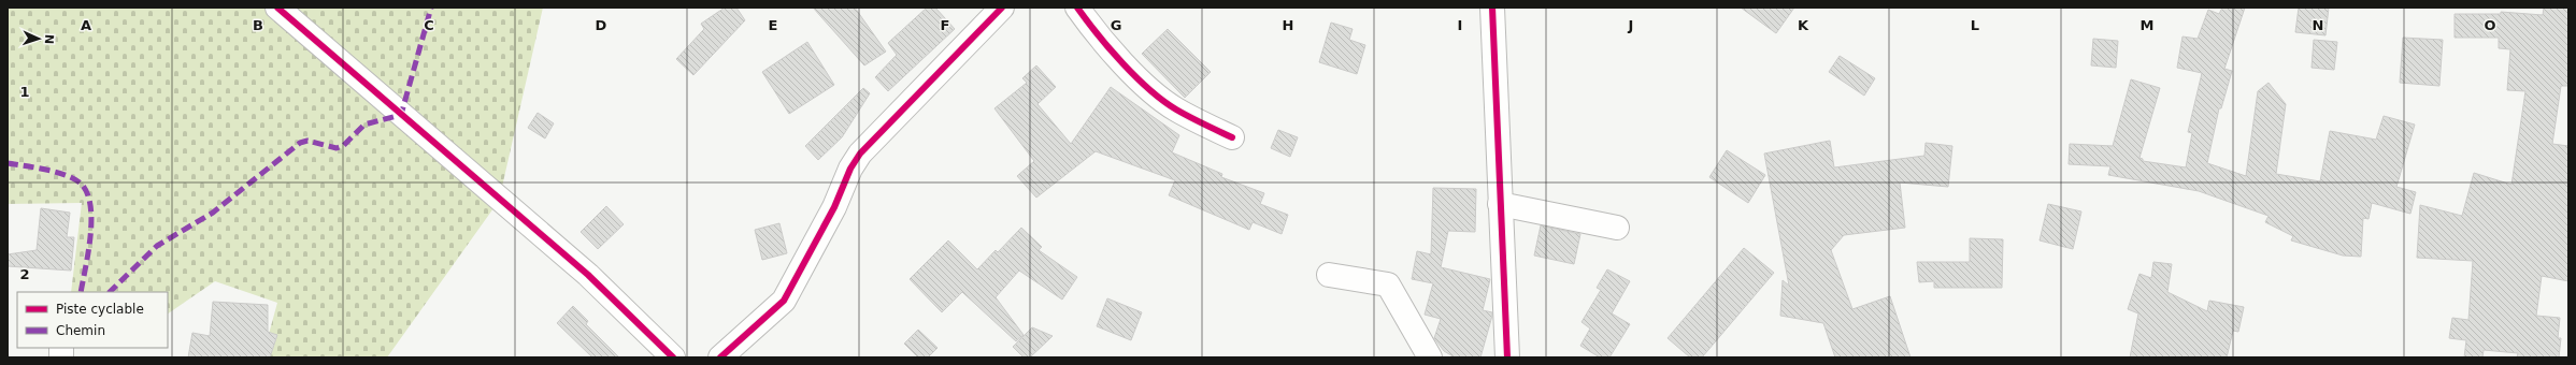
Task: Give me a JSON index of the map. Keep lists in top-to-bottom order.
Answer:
{
  "legend": ["Piste cyclable", "Chemin"],
  "north": "right",
  "grid": {
    "columns": [
      "A",
      "B",
      "C",
      "D",
      "E",
      "F",
      "G",
      "H",
      "I",
      "J",
      "K",
      "L",
      "M",
      "N",
      "O"
    ],
    "rows": ["1", "2"]
  }
}
